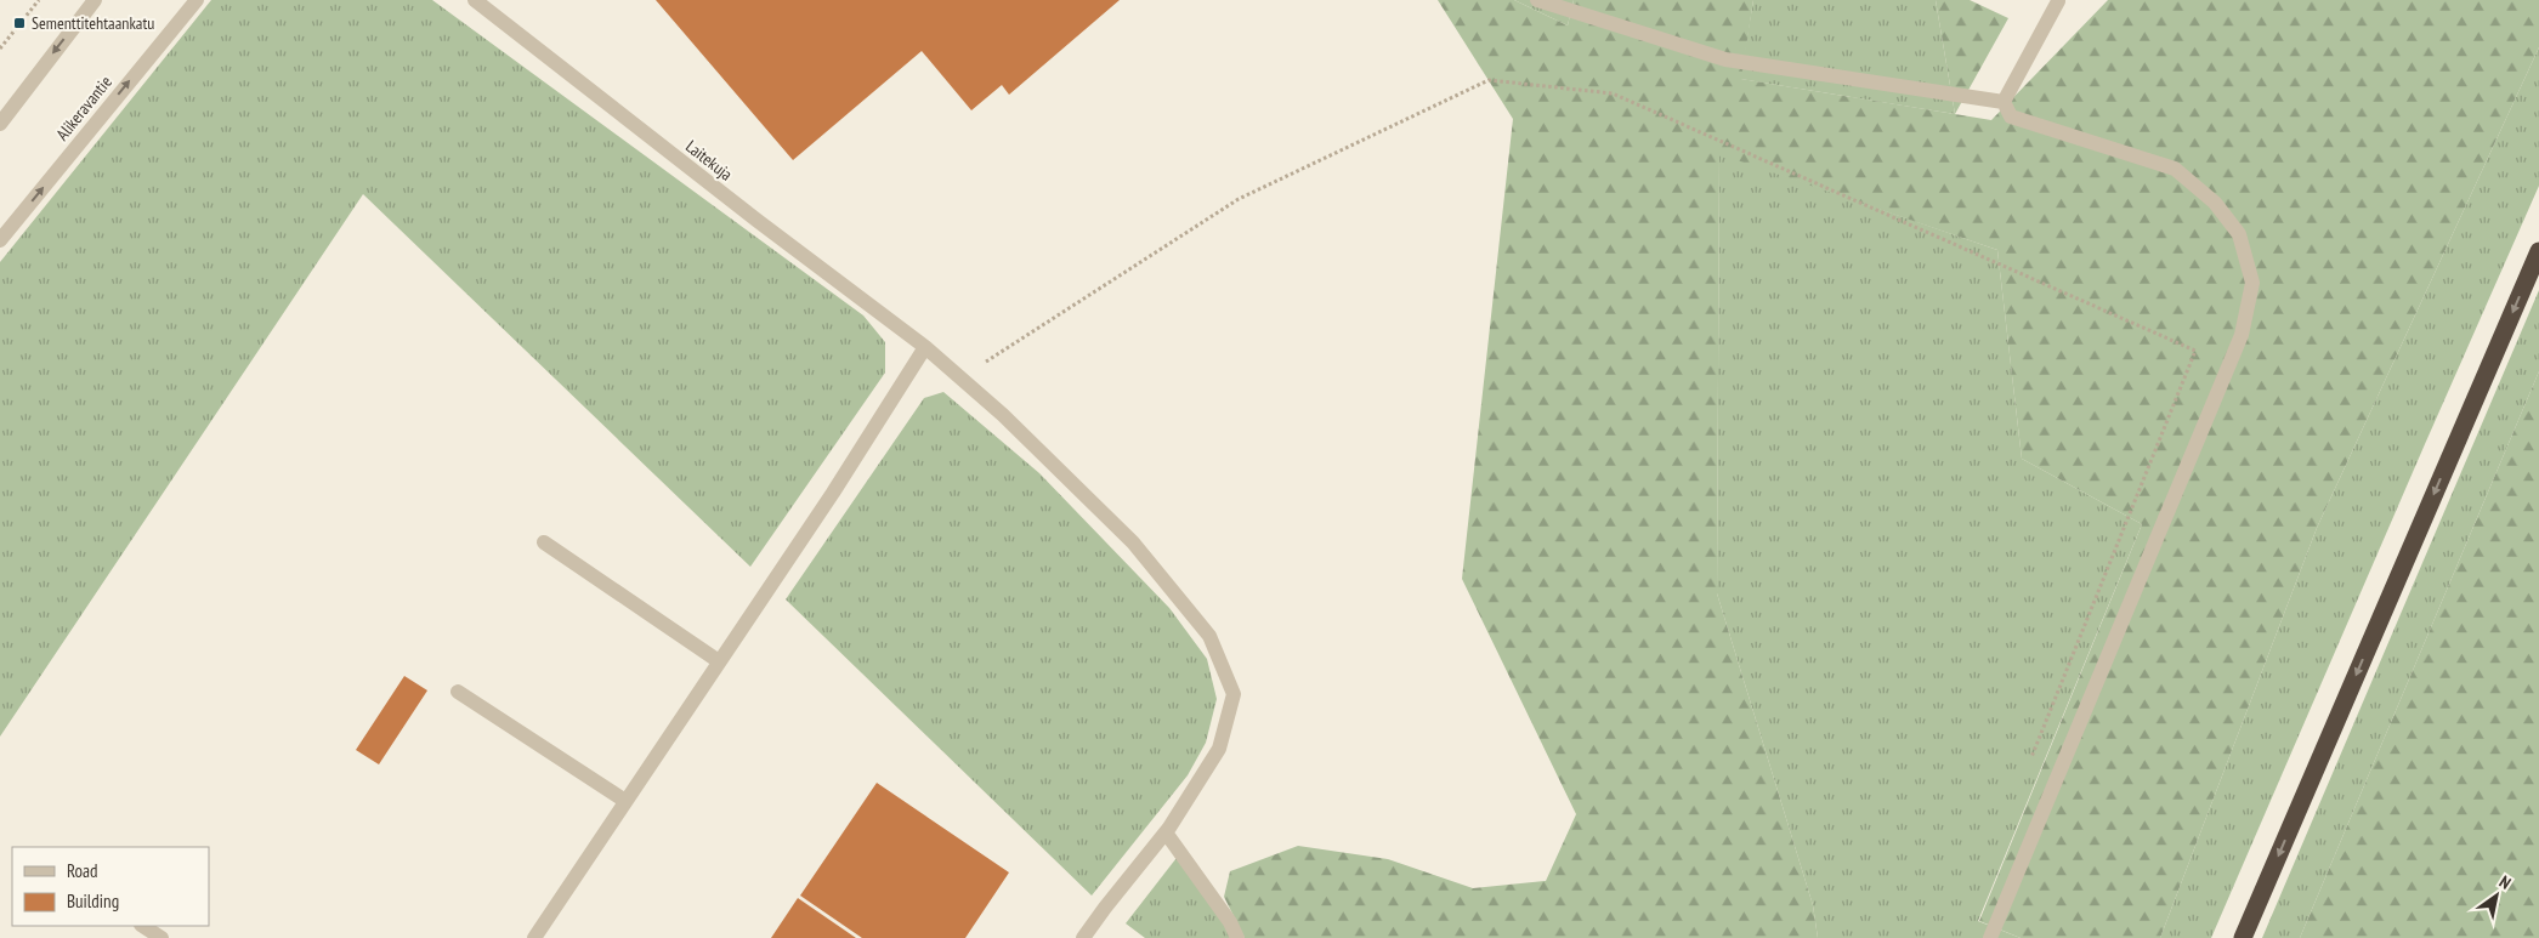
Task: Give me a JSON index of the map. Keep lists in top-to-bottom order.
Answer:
{
  "streets": {
    "street": ["Alikeravantie", "Laitekuja"]
  },
  "places": {
    "transit": ["Sementtitehtaankatu"]
  },
  "legend": ["Road", "Building"],
  "north": "top right"
}
